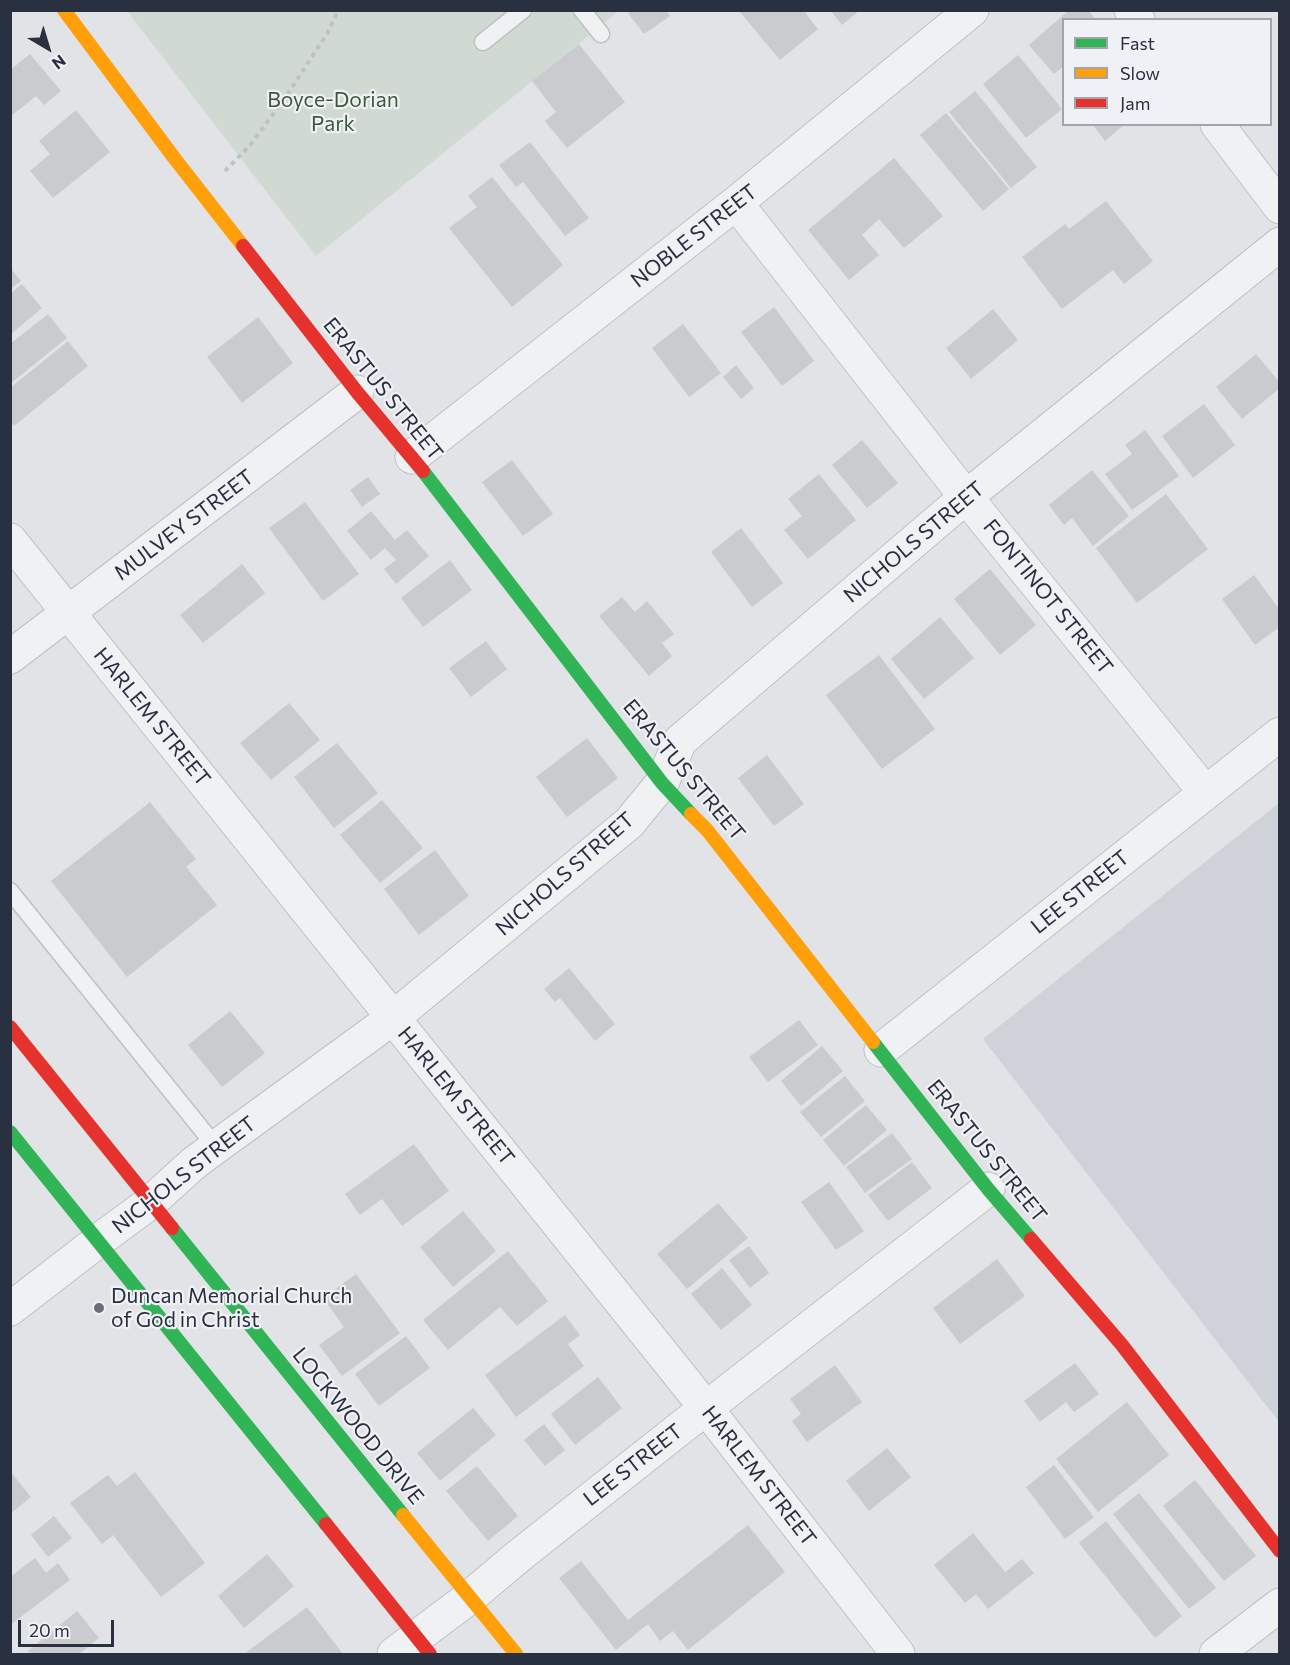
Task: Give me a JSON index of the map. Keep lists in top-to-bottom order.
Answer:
{
  "streets": {
    "street": [
      "NOBLE STREET",
      "ERASTUS STREET",
      "MULVEY STREET",
      "NICHOLS STREET",
      "FONTINOT STREET",
      "HARLEM STREET",
      "LEE STREET",
      "LOCKWOOD DRIVE"
    ]
  },
  "crossings": [
    ["NOBLE STREET", "ERASTUS STREET"],
    ["NOBLE STREET", "FONTINOT STREET"],
    ["ERASTUS STREET", "MULVEY STREET"],
    ["ERASTUS STREET", "NICHOLS STREET"],
    ["ERASTUS STREET", "LEE STREET"],
    ["MULVEY STREET", "HARLEM STREET"],
    ["NICHOLS STREET", "FONTINOT STREET"],
    ["NICHOLS STREET", "HARLEM STREET"],
    ["NICHOLS STREET", "LOCKWOOD DRIVE"],
    ["FONTINOT STREET", "LEE STREET"],
    ["HARLEM STREET", "LEE STREET"],
    ["LEE STREET", "LOCKWOOD DRIVE"]
  ],
  "parks": ["Boyce-Dorian Park"],
  "places": ["Duncan Memorial Church of God in Christ"],
  "legend": ["Fast", "Slow", "Jam"],
  "scale_bar": "20 m",
  "north": "bottom right"
}
